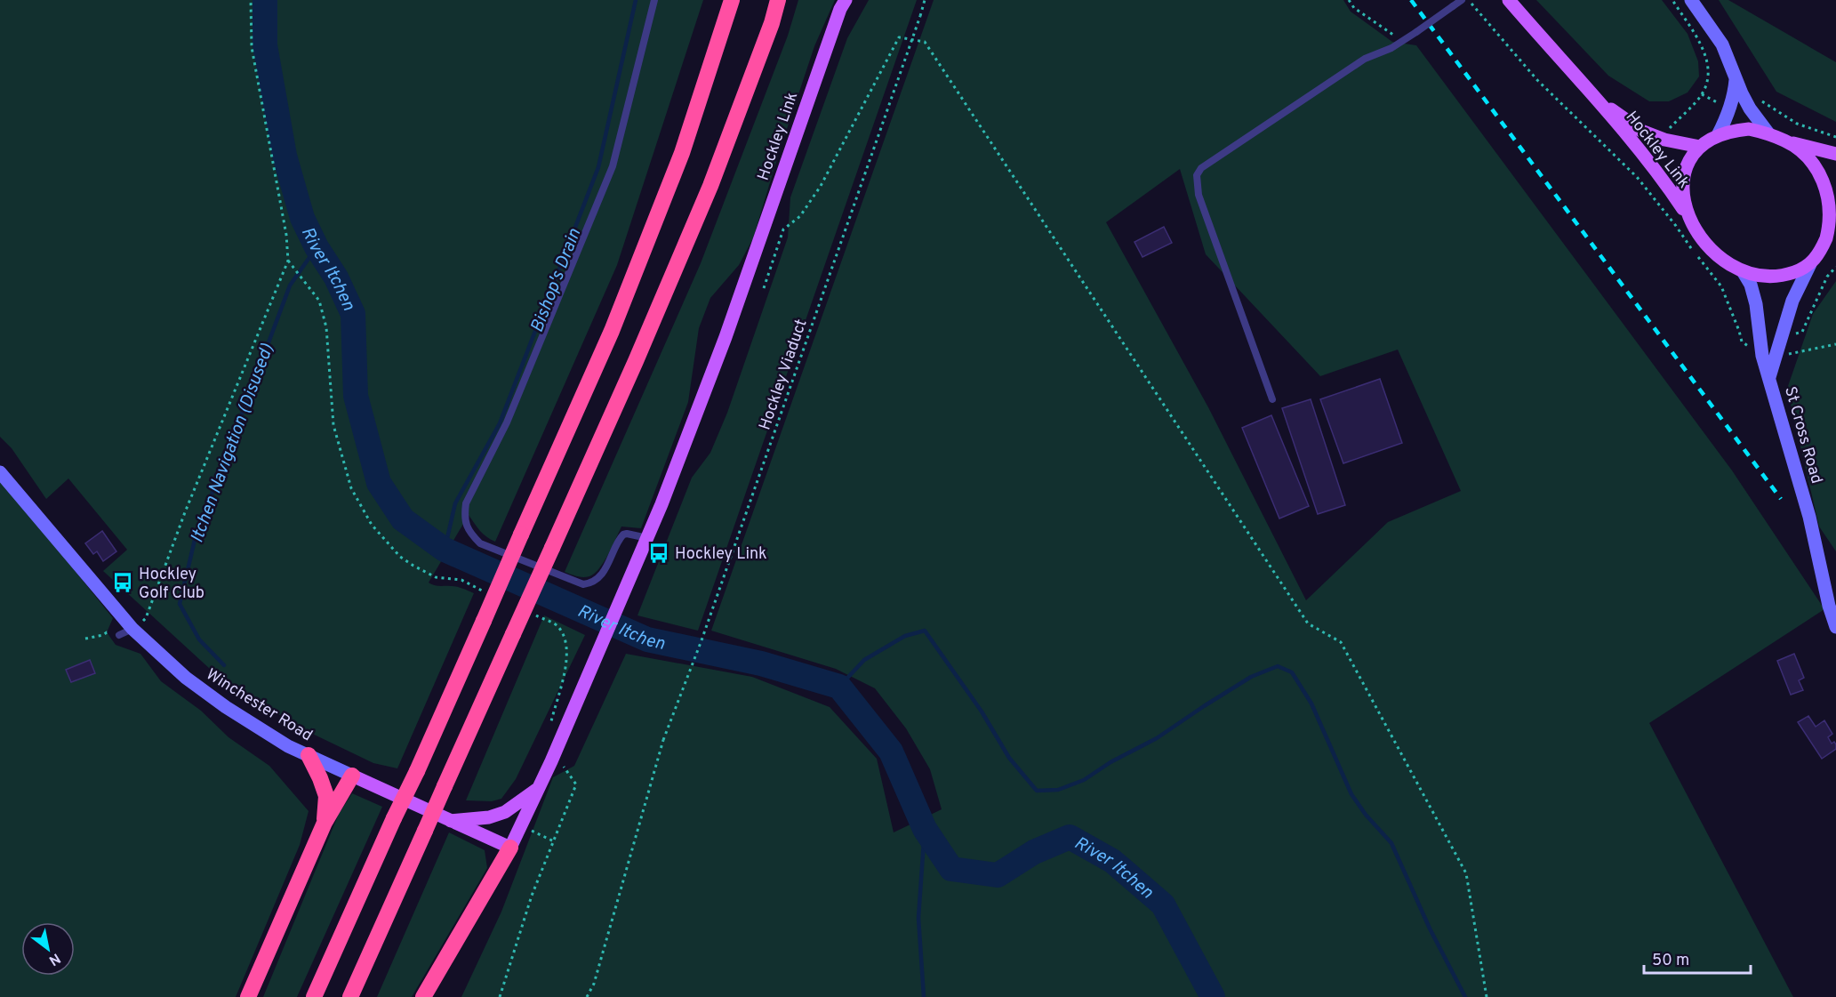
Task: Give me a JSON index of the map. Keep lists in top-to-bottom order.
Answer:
{
  "streets": {
    "main road": ["Hockley Link", "St Cross Road", "Winchester Road"],
    "path": ["Hockley Viaduct"]
  },
  "crossings": [
    ["Hockley Link", "St Cross Road"],
    ["Hockley Link", "Winchester Road"]
  ],
  "water": ["River Itchen", "Bishop's Drain", "Itchen Navigation (Disused)"],
  "places": {
    "bus stop": ["Hockley Link", "Hockley Golf Club"]
  },
  "scale_bar": "50 m",
  "north": "bottom right"
}
